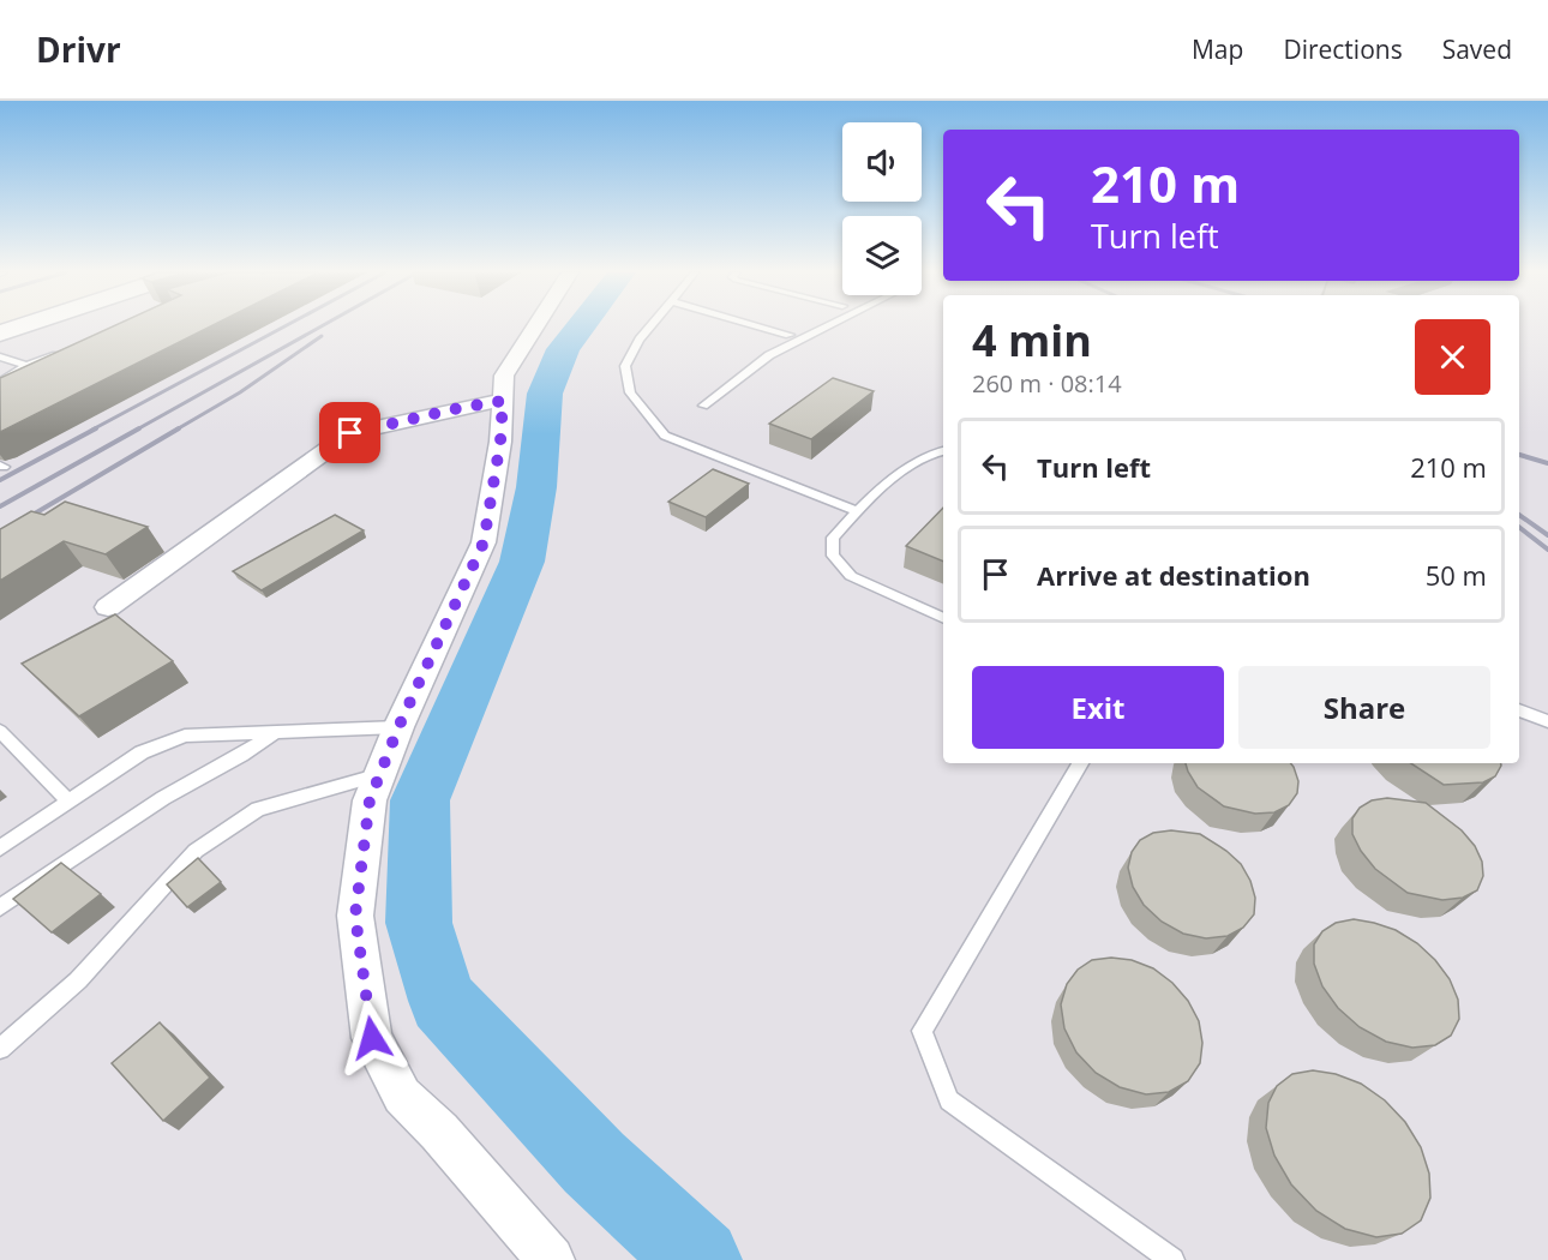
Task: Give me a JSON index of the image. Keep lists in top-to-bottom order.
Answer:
{
  "page": {
    "header": "Drivr",
    "nav": ["Map", "Directions", "Saved"],
    "turn": ["210 m", "Turn left"],
    "heading": ["4 min", "260 m · 08:14"],
    "list": [
      {
        "name": "Turn left",
        "value": "210 m"
      },
      {
        "name": "Arrive at destination",
        "value": "50 m"
      }
    ],
    "buttons": ["Exit", "Share"]
  }
}
